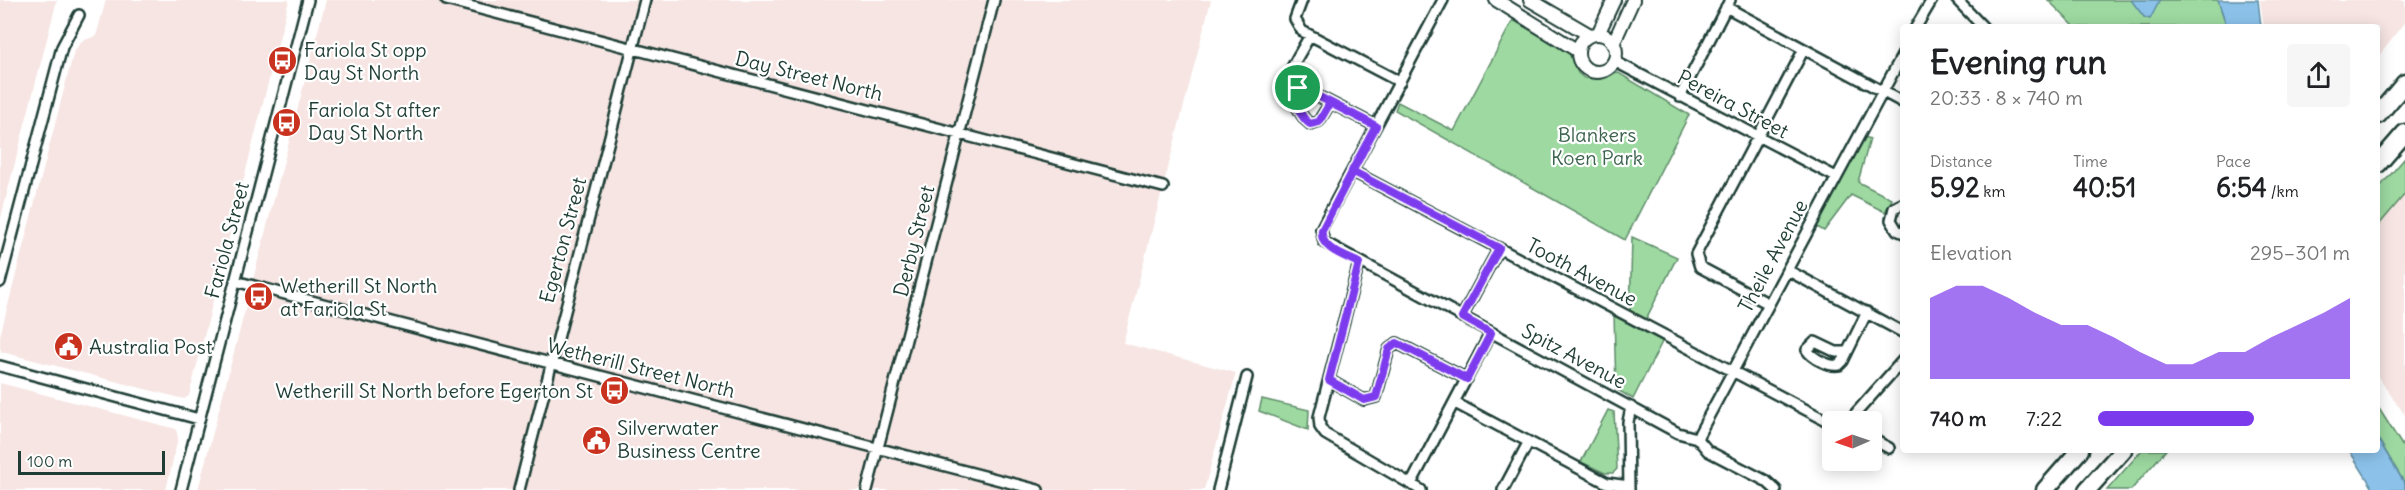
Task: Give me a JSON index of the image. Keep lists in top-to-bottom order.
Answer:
{
  "streets": {
    "street": [
      "Day Street North",
      "Pereira Street",
      "Fariola Street",
      "Egerton Street",
      "Derby Street",
      "Theile Avenue",
      "Tooth Avenue",
      "Spitz Avenue",
      "Wetherill Street North"
    ]
  },
  "crossings": [
    ["Day Street North", "Egerton Street"],
    ["Day Street North", "Derby Street"],
    ["Pereira Street", "Theile Avenue"],
    ["Fariola Street", "Wetherill Street North"],
    ["Egerton Street", "Wetherill Street North"],
    ["Derby Street", "Wetherill Street North"],
    ["Theile Avenue", "Tooth Avenue"],
    ["Theile Avenue", "Spitz Avenue"],
    ["Tooth Avenue", "Spitz Avenue"]
  ],
  "parks": ["Blankers Koen Park"],
  "places": {
    "bus stop": [
      "Fariola St opp Day St North",
      "Fariola St after Day St North",
      "Wetherill St North at Fariola St",
      "Wetherill St North before Egerton St"
    ],
    "public building": ["Australia Post", "Silverwater Business Centre"]
  },
  "scale_bar": "100 m",
  "north": "left",
  "page": {
    "heading": ["Evening run", "20:33 · 8 × 740 m"],
    "stats": [
      ["Distance", "5.92 km"],
      ["Time", "40:51"],
      ["Pace", "6:54 /km"]
    ],
    "chart": ["Elevation", "295–301 m"],
    "list": [
      {
        "name": "740 m",
        "note": "7:22"
      }
    ],
    "scale": "100 m"
  }
}
